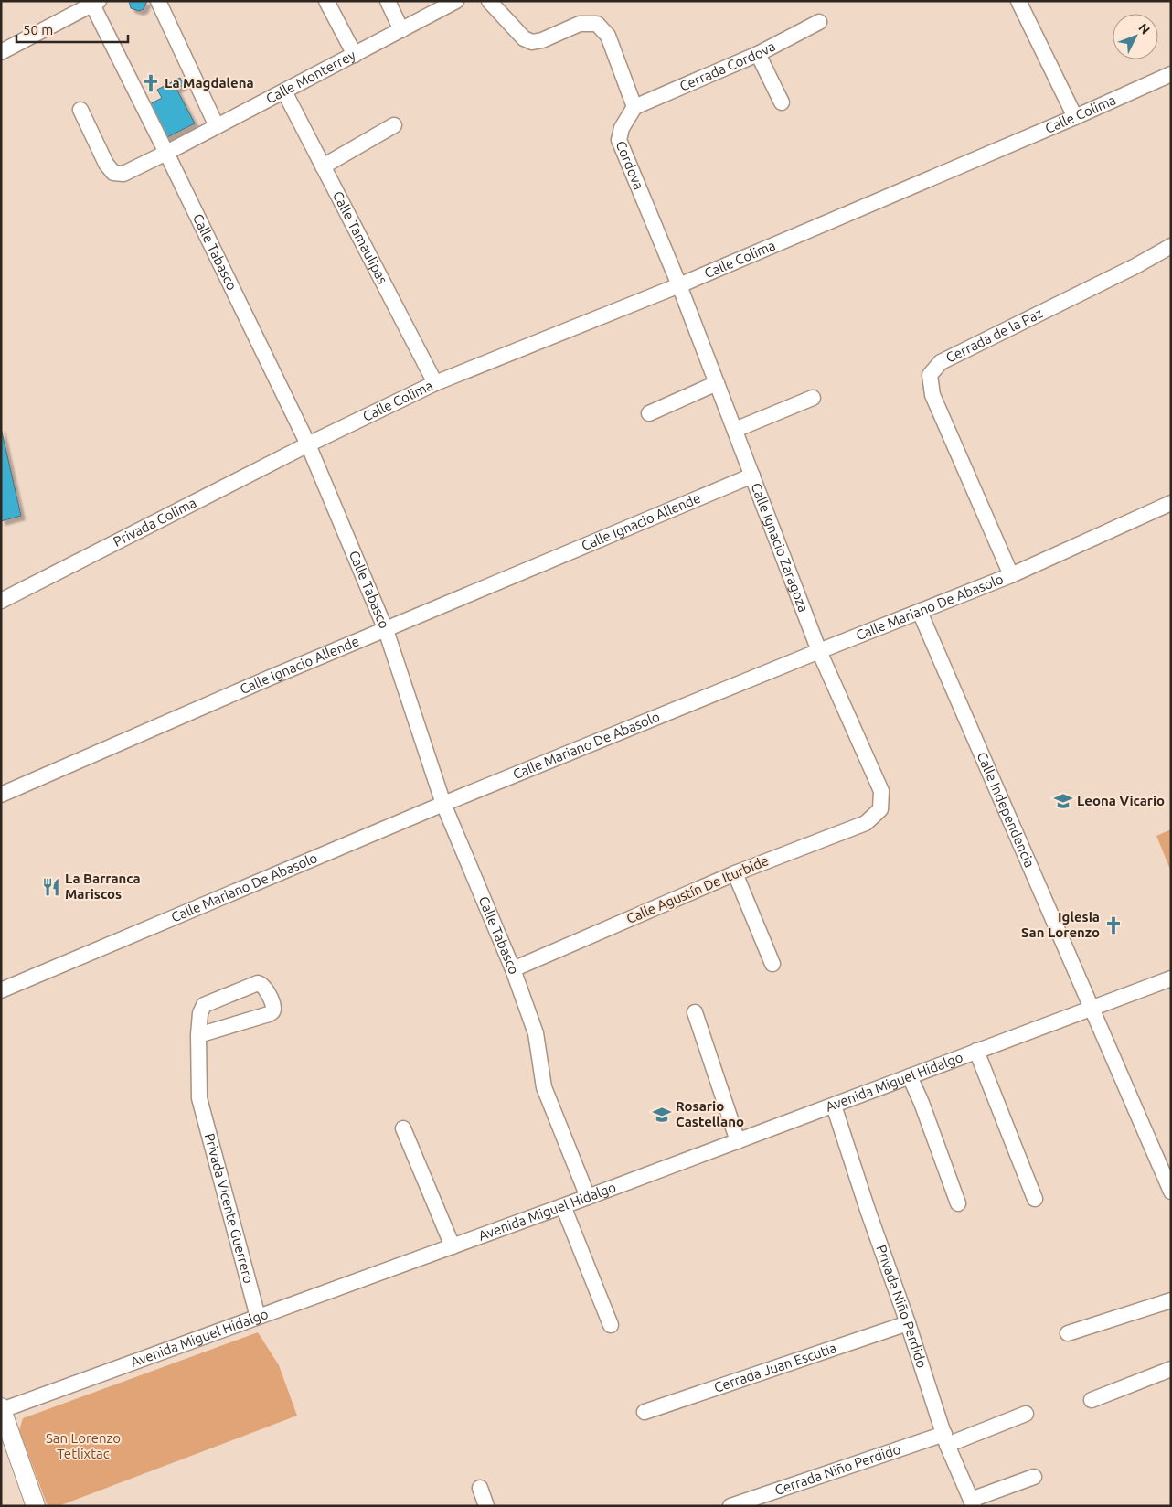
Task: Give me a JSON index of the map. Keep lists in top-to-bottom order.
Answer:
{
  "streets": {
    "street": [
      "Cerrada Cordova",
      "Calle Monterrey",
      "Calle Colima",
      "Cordova",
      "Calle Tamaulipas",
      "Calle Tabasco",
      "Cerrada de la Paz",
      "Privada Colima",
      "Calle Ignacio Allende",
      "Calle Ignacio Zaragoza",
      "Calle Mariano De Abasolo",
      "Calle Independencia",
      "Calle Agustín De Iturbide",
      "Avenida Miguel Hidalgo",
      "Privada Vicente Guerrero",
      "Privada Niño Perdido",
      "Cerrada Juan Escutia",
      "Cerrada Niño Perdido"
    ]
  },
  "crossings": [
    ["Cerrada Cordova", "Cordova"],
    ["Calle Monterrey", "Calle Tamaulipas"],
    ["Calle Monterrey", "Calle Tabasco"],
    ["Calle Colima", "Cordova"],
    ["Calle Colima", "Calle Tamaulipas"],
    ["Calle Colima", "Calle Tabasco"],
    ["Calle Colima", "Privada Colima"],
    ["Calle Colima", "Calle Ignacio Zaragoza"],
    ["Cordova", "Calle Ignacio Zaragoza"],
    ["Calle Tabasco", "Privada Colima"],
    ["Calle Tabasco", "Calle Ignacio Allende"],
    ["Calle Tabasco", "Calle Mariano De Abasolo"],
    ["Calle Tabasco", "Calle Agustín De Iturbide"],
    ["Calle Tabasco", "Avenida Miguel Hidalgo"],
    ["Cerrada de la Paz", "Calle Mariano De Abasolo"],
    ["Calle Ignacio Allende", "Calle Ignacio Zaragoza"],
    ["Calle Ignacio Zaragoza", "Calle Mariano De Abasolo"],
    ["Calle Ignacio Zaragoza", "Calle Agustín De Iturbide"],
    ["Calle Mariano De Abasolo", "Calle Independencia"],
    ["Calle Independencia", "Avenida Miguel Hidalgo"],
    ["Avenida Miguel Hidalgo", "Privada Vicente Guerrero"],
    ["Avenida Miguel Hidalgo", "Privada Niño Perdido"],
    ["Privada Niño Perdido", "Cerrada Juan Escutia"],
    ["Privada Niño Perdido", "Cerrada Niño Perdido"]
  ],
  "parks": ["San Lorenzo Tetlixtac"],
  "places": {
    "church": ["La Magdalena", "Iglesia San Lorenzo"],
    "school or university": ["Leona Vicario", "Rosario Castellano"],
    "restaurant": ["La Barranca Mariscos"]
  },
  "scale_bar": "50 m",
  "north": "top right"
}
